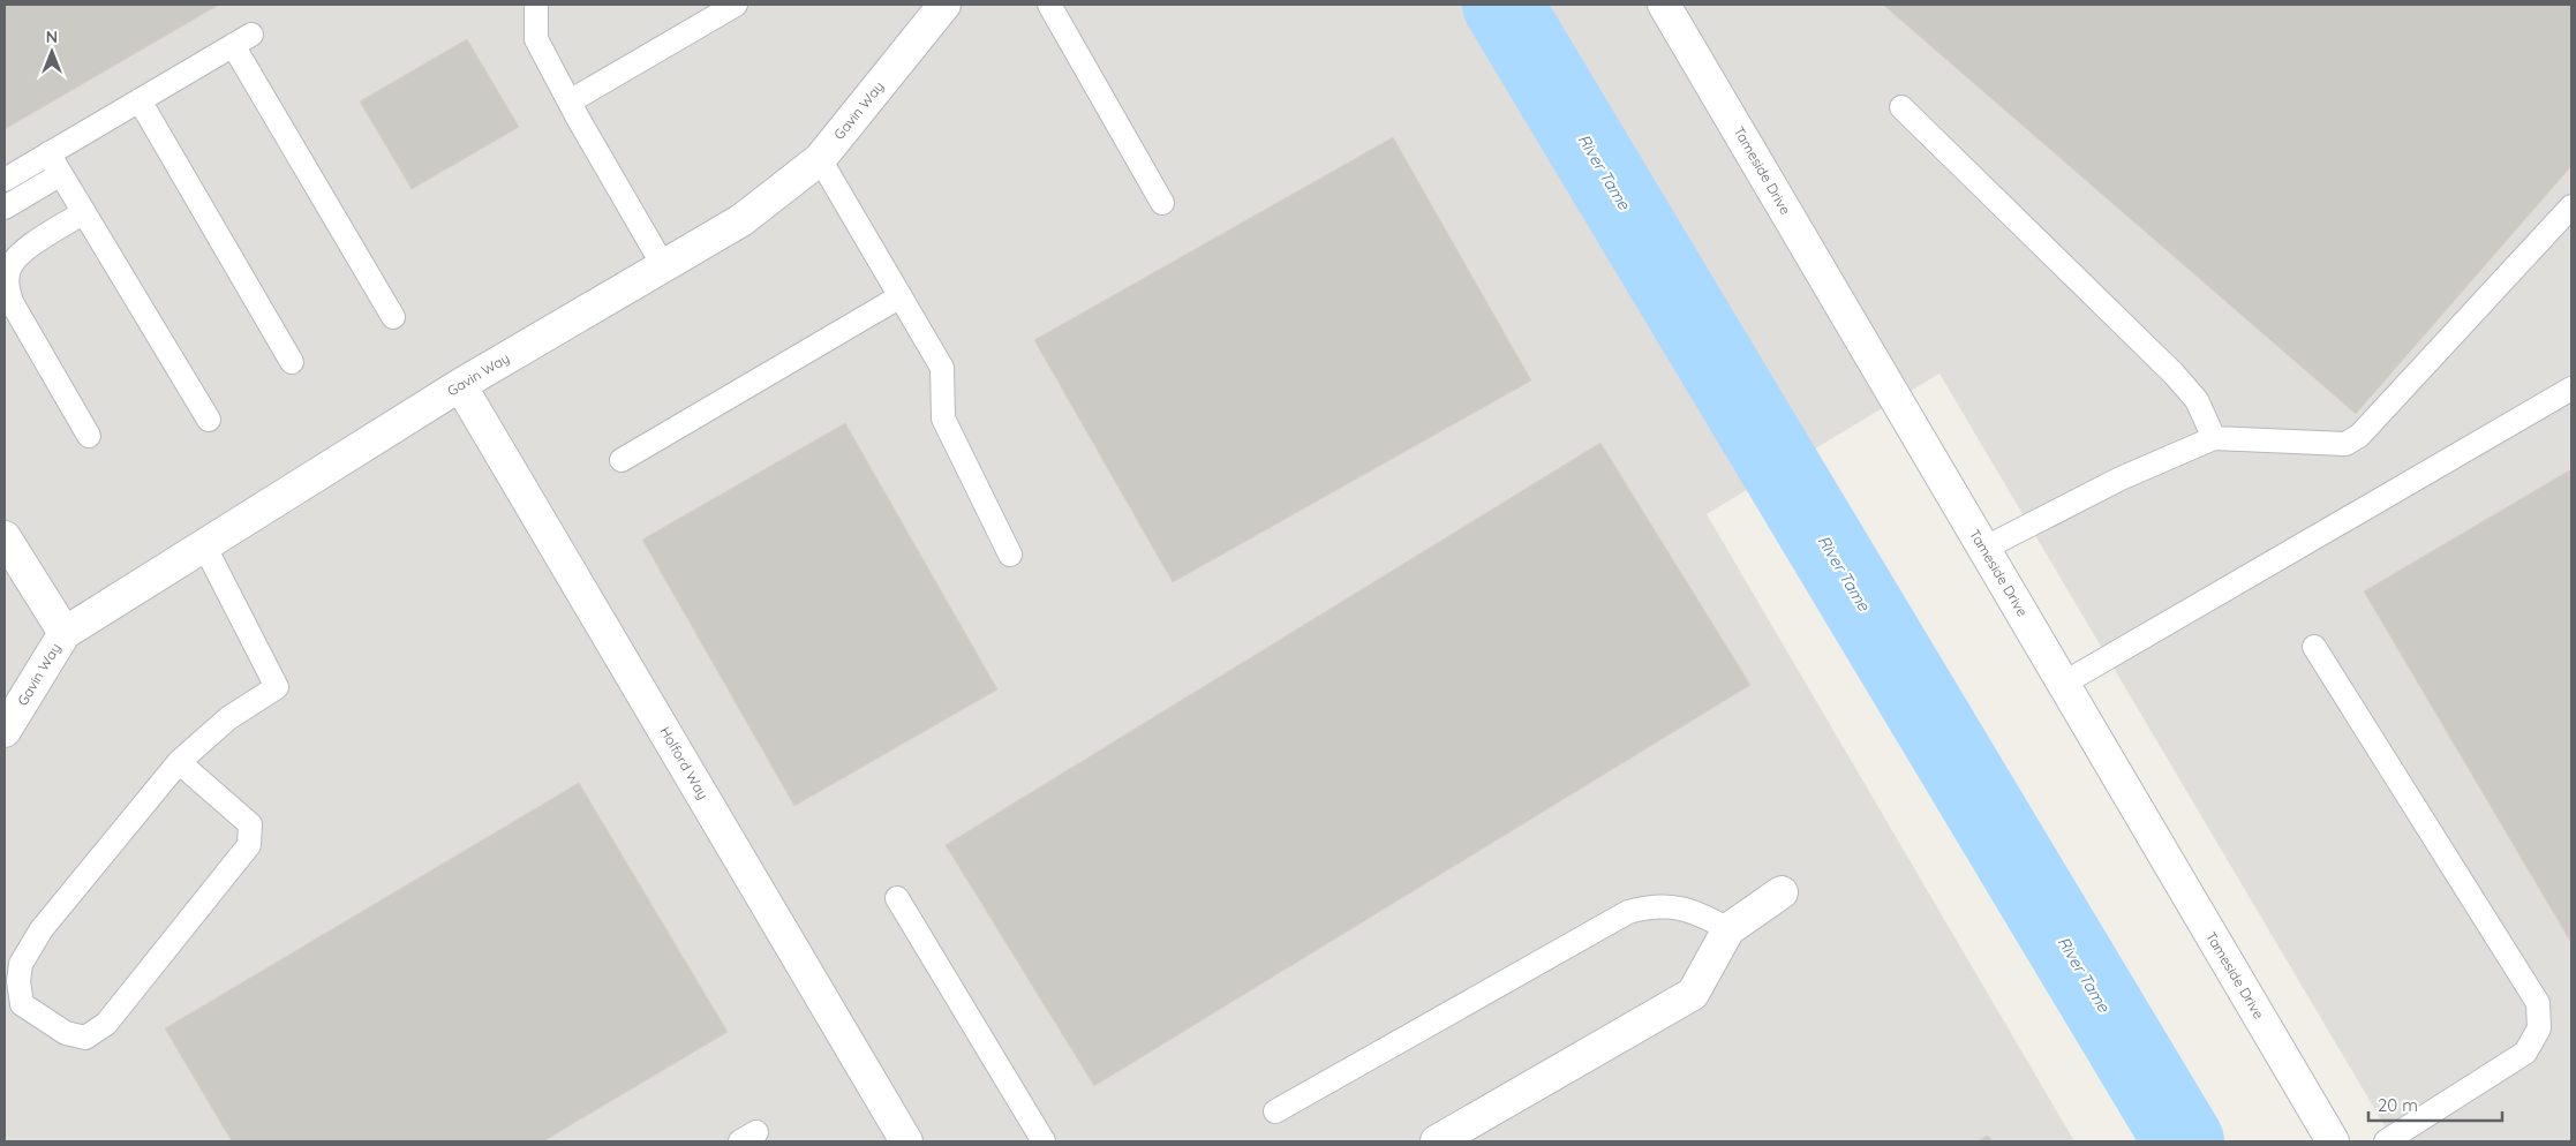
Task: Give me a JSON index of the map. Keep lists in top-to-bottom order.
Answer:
{
  "streets": {
    "street": ["Gavin Way", "Tameside Drive", "Holford Way"]
  },
  "crossings": [
    ["Gavin Way", "Holford Way"]
  ],
  "water": ["River Tame"],
  "scale_bar": "20 m",
  "north": "top"
}
